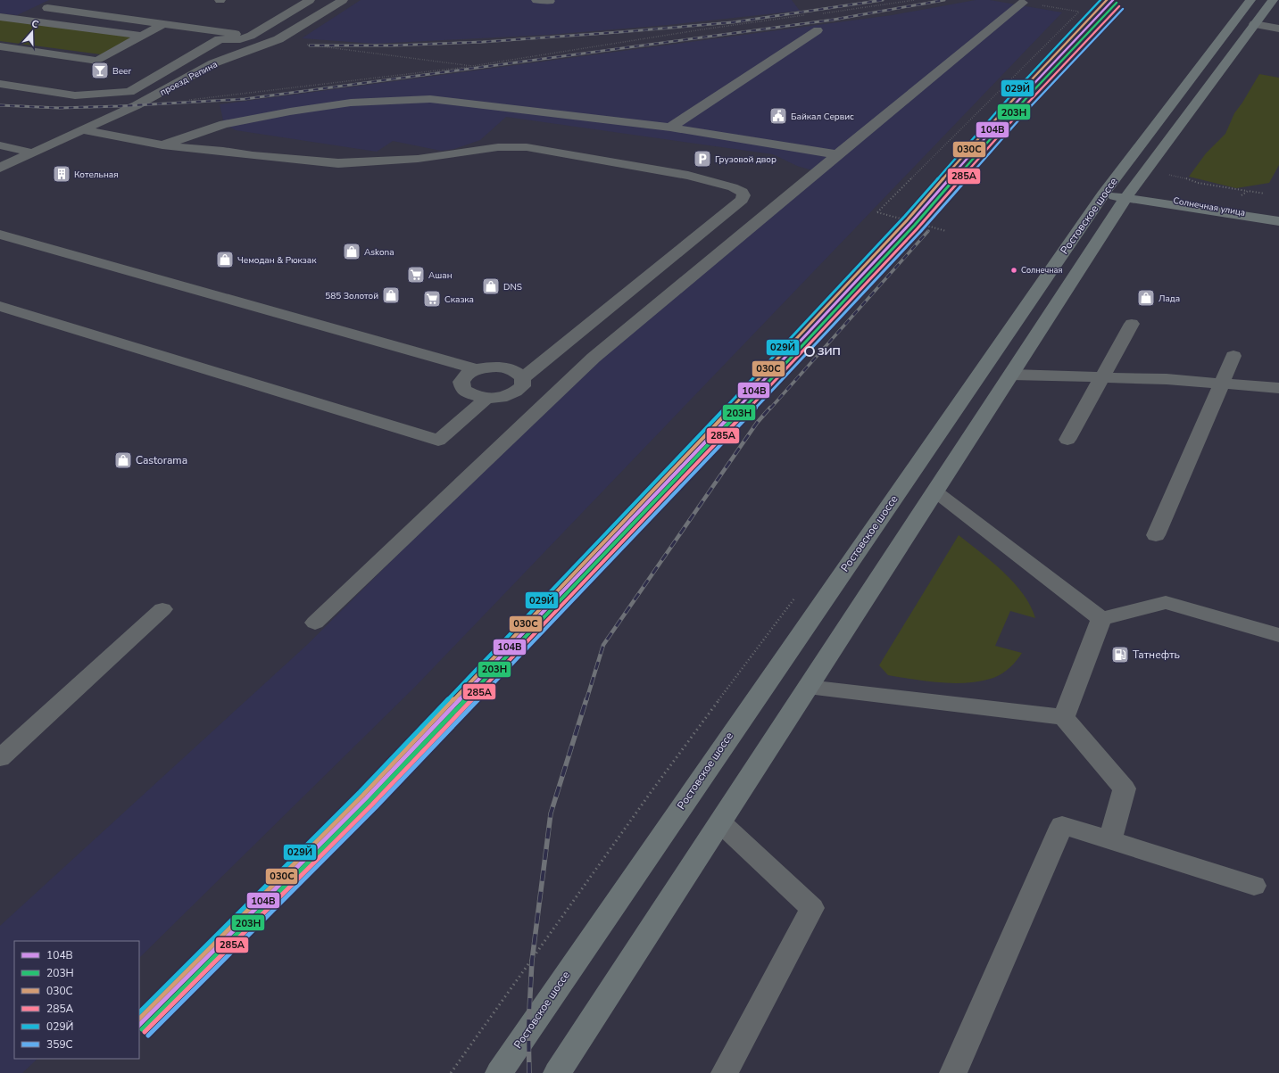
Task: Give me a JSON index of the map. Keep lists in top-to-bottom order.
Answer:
{
  "streets": {
    "main road": ["Солнечная улица", "Ростовское шоссе"],
    "street": ["проезд Репина"]
  },
  "crossings": [
    ["Солнечная улица", "Ростовское шоссе"]
  ],
  "places": {
    "bar": ["Beer"],
    "public building": ["Байкал Сервис"],
    "parking": ["Грузовой двор"],
    "building": ["Котельная"],
    "shop": [
      "Askona",
      "Чемодан & Рюкзак",
      "DNS",
      "585 Золотой",
      "Лада",
      "Castorama"
    ],
    "other": ["Солнечная", "ЗИП"],
    "supermarket": ["Ашан", "Сказка"],
    "fuel station": ["Татнефть"]
  },
  "lines": [
    "transit line 104В",
    "transit line 030C",
    "transit line 029Й",
    "transit line 203Н",
    "transit line 285А",
    "transit line 359С"
  ],
  "legend": [
    "104В",
    "203Н",
    "030C",
    "285А",
    "029Й",
    "359С"
  ],
  "north": "top"
}
